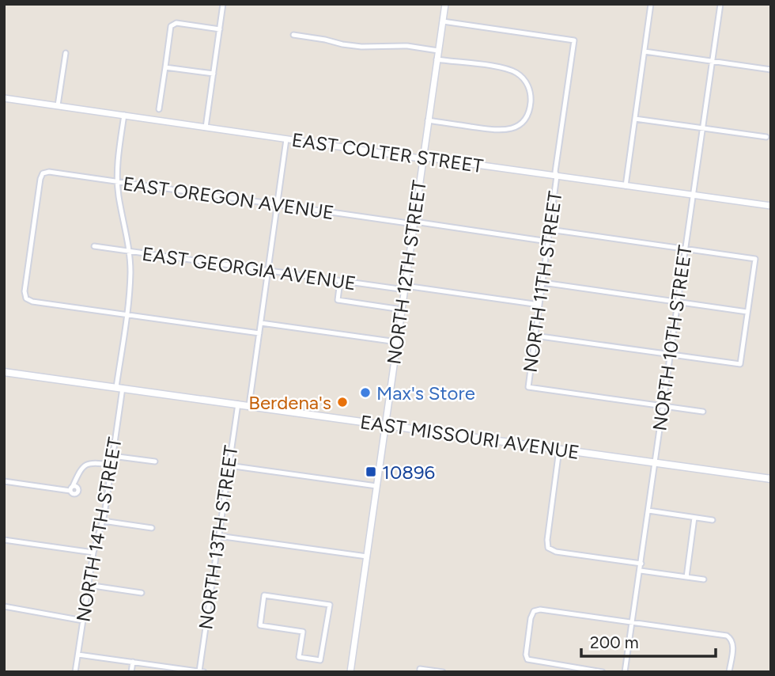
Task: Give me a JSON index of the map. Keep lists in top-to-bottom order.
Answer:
{
  "streets": {
    "main road": ["EAST MISSOURI AVENUE"],
    "street": [
      "EAST COLTER STREET",
      "EAST OREGON AVENUE",
      "EAST GEORGIA AVENUE",
      "NORTH 12TH STREET",
      "NORTH 11TH STREET",
      "NORTH 10TH STREET",
      "NORTH 14TH STREET",
      "NORTH 13TH STREET"
    ]
  },
  "crossings": [
    ["EAST COLTER STREET", "NORTH 12TH STREET"],
    ["EAST COLTER STREET", "NORTH 11TH STREET"],
    ["EAST COLTER STREET", "NORTH 10TH STREET"],
    ["EAST COLTER STREET", "NORTH 14TH STREET"],
    ["EAST OREGON AVENUE", "NORTH 12TH STREET"],
    ["EAST OREGON AVENUE", "NORTH 11TH STREET"],
    ["EAST OREGON AVENUE", "NORTH 14TH STREET"],
    ["EAST GEORGIA AVENUE", "NORTH 12TH STREET"],
    ["EAST GEORGIA AVENUE", "NORTH 11TH STREET"],
    ["EAST GEORGIA AVENUE", "NORTH 14TH STREET"],
    ["NORTH 12TH STREET", "NORTH 11TH STREET"],
    ["NORTH 12TH STREET", "EAST MISSOURI AVENUE"],
    ["NORTH 11TH STREET", "NORTH 10TH STREET"],
    ["NORTH 10TH STREET", "EAST MISSOURI AVENUE"],
    ["EAST MISSOURI AVENUE", "NORTH 14TH STREET"],
    ["EAST MISSOURI AVENUE", "NORTH 13TH STREET"]
  ],
  "places": {
    "other": ["Max's Store", "Berdena's"],
    "transit": ["10896"]
  },
  "scale_bar": "200 m"
}
